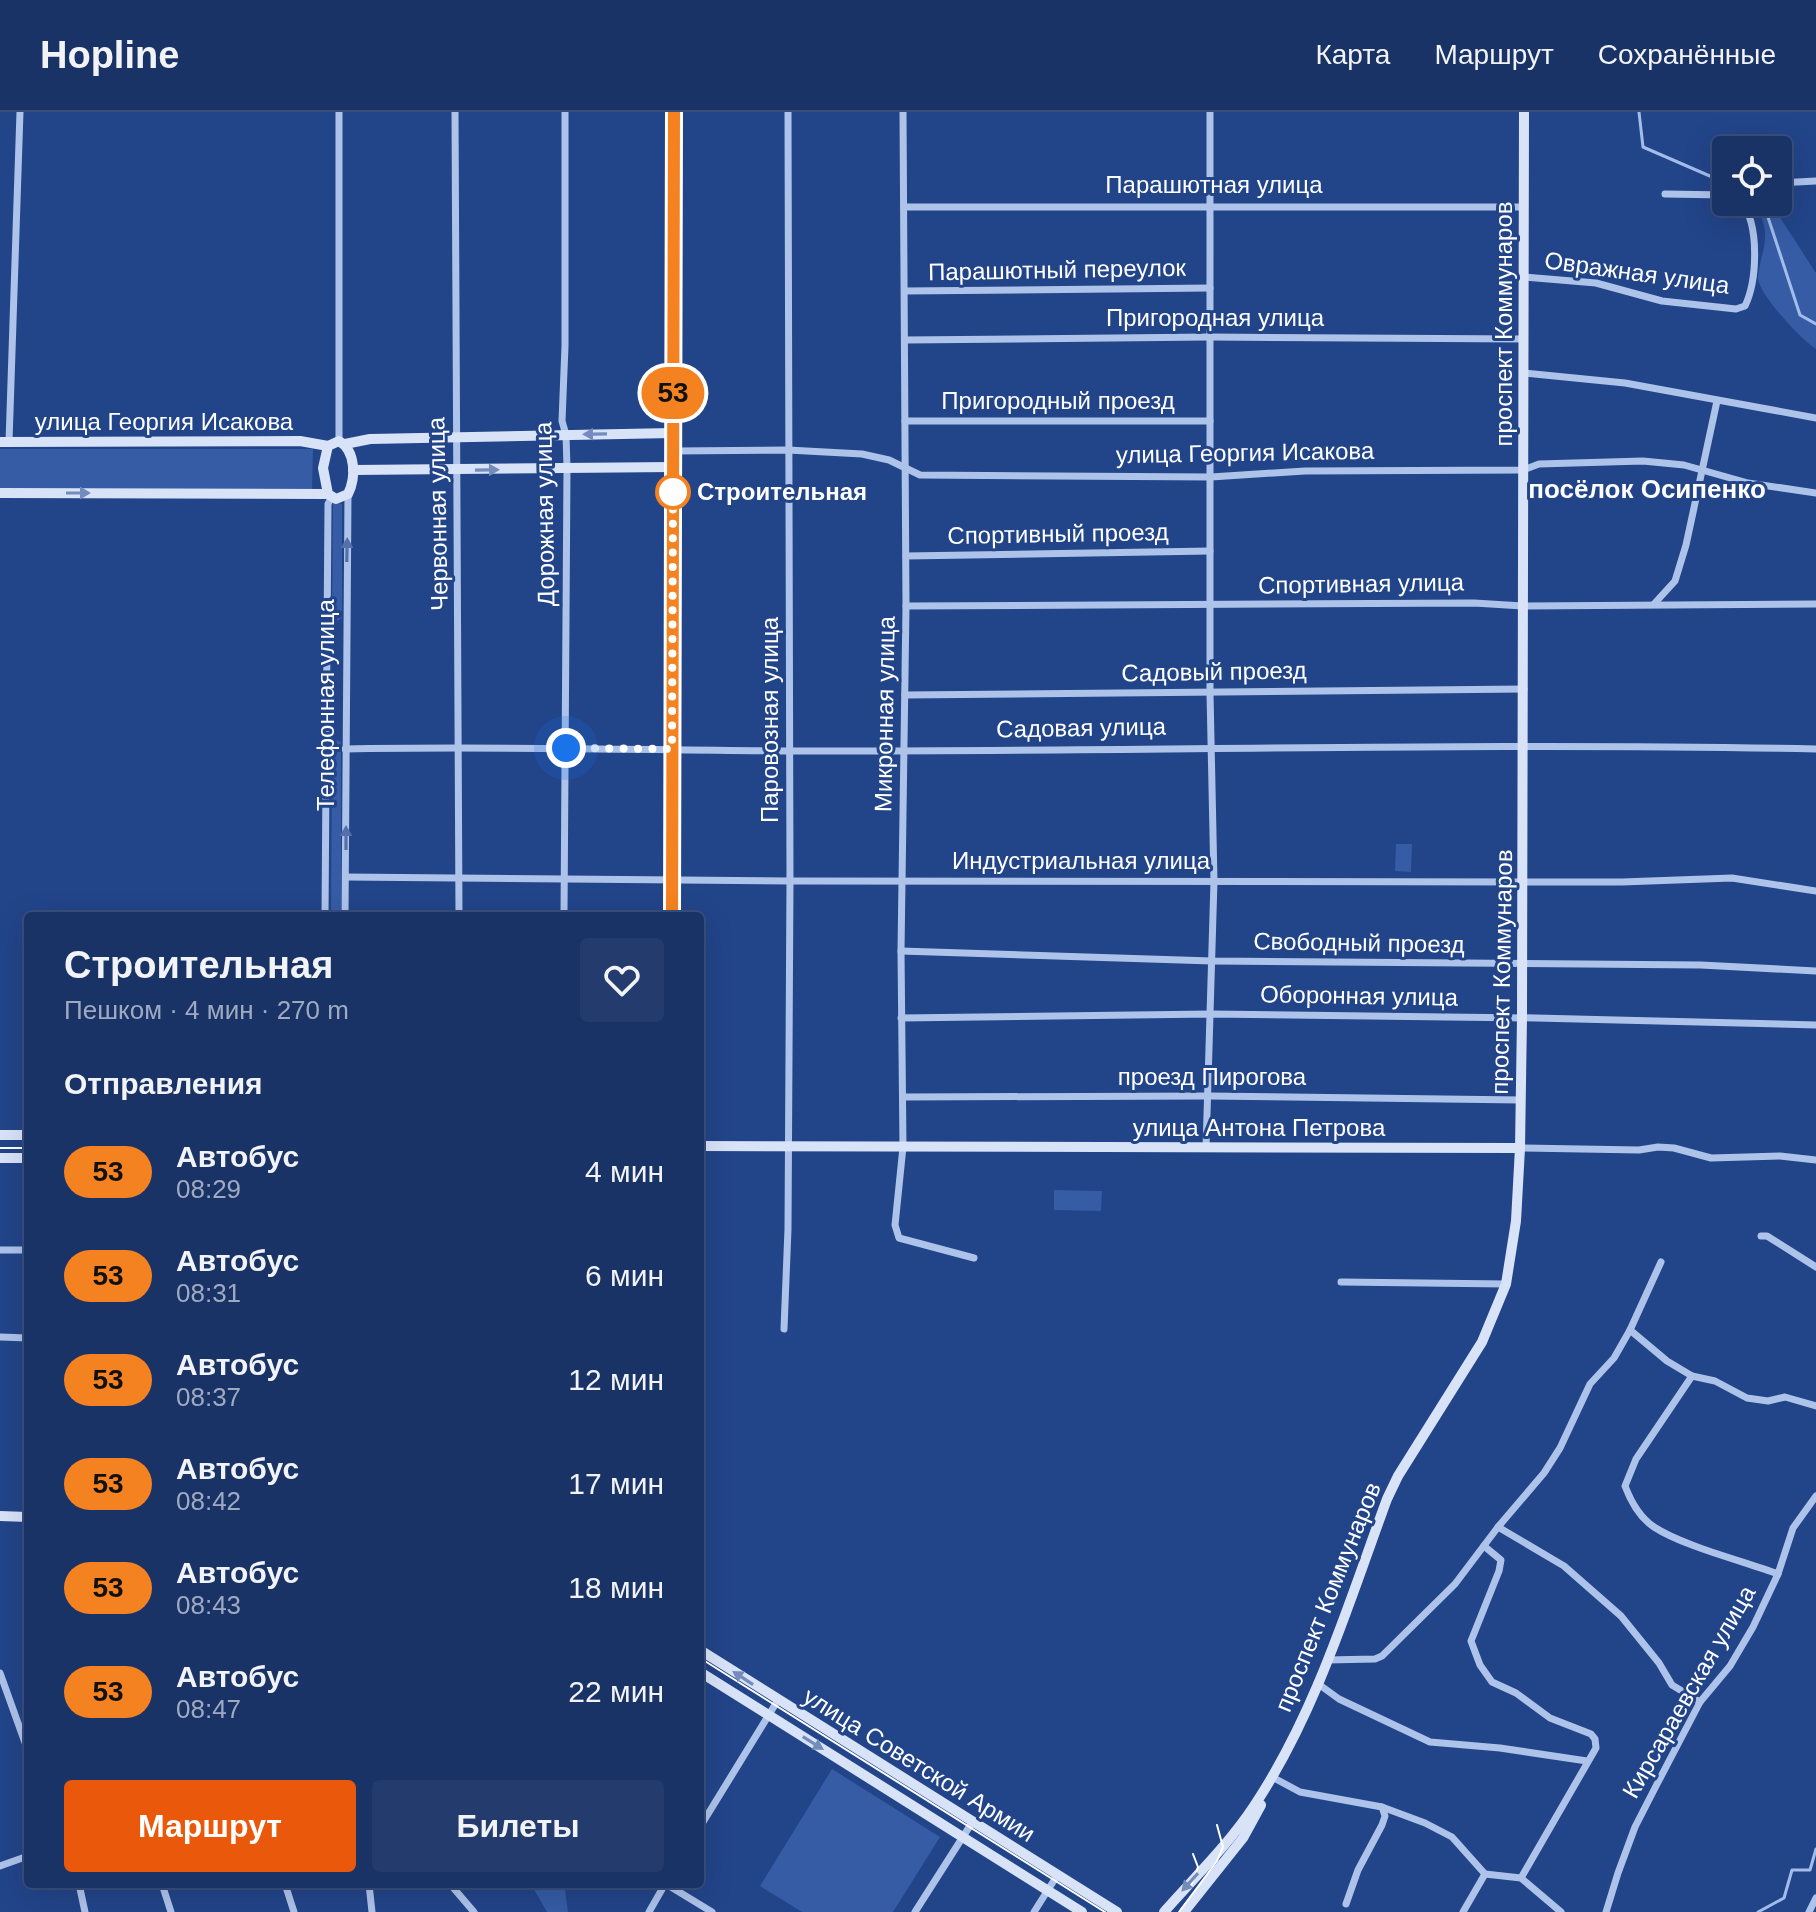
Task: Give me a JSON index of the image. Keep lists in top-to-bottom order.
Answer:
{
  "streets": {
    "street": [
      "Парашютная улица",
      "Парашютный переулок",
      "Овражная улица",
      "Пригородная улица",
      "проспект Коммунаров",
      "Пригородный проезд",
      "улица Георгия Исакова",
      "Червонная улица",
      "Дорожная улица",
      "Спортивный проезд",
      "Спортивная улица",
      "Садовый проезд",
      "Телефонная улица",
      "Микронная улица",
      "Паровозная улица",
      "Садовая улица",
      "Индустриальная улица",
      "Свободный проезд",
      "Оборонная улица",
      "проезд Пирогова",
      "улица Антона Петрова",
      "Кирсараевская улица",
      "улица Советской Армии"
    ]
  },
  "crossings": [
    ["Парашютная улица", "проспект Коммунаров"],
    ["Парашютная улица", "Микронная улица"],
    ["Парашютный переулок", "Микронная улица"],
    ["Овражная улица", "проспект Коммунаров"],
    ["Пригородная улица", "проспект Коммунаров"],
    ["Пригородная улица", "Микронная улица"],
    ["проспект Коммунаров", "улица Георгия Исакова"],
    ["проспект Коммунаров", "Спортивная улица"],
    ["проспект Коммунаров", "Садовый проезд"],
    ["проспект Коммунаров", "Садовая улица"],
    ["проспект Коммунаров", "Индустриальная улица"],
    ["проспект Коммунаров", "Свободный проезд"],
    ["проспект Коммунаров", "Оборонная улица"],
    ["проспект Коммунаров", "проезд Пирогова"],
    ["проспект Коммунаров", "улица Антона Петрова"],
    ["Пригородный проезд", "Микронная улица"],
    ["улица Георгия Исакова", "Микронная улица"],
    ["улица Георгия Исакова", "Паровозная улица"],
    ["Червонная улица", "Садовая улица"],
    ["Червонная улица", "Индустриальная улица"],
    ["Дорожная улица", "Садовая улица"],
    ["Дорожная улица", "Индустриальная улица"],
    ["Спортивный проезд", "Микронная улица"],
    ["Спортивная улица", "Микронная улица"],
    ["Садовый проезд", "Микронная улица"],
    ["Телефонная улица", "Садовая улица"],
    ["Телефонная улица", "Индустриальная улица"],
    ["Микронная улица", "Садовая улица"],
    ["Микронная улица", "Индустриальная улица"],
    ["Микронная улица", "Свободный проезд"],
    ["Микронная улица", "Оборонная улица"],
    ["Микронная улица", "проезд Пирогова"],
    ["Микронная улица", "улица Антона Петрова"],
    ["Паровозная улица", "Садовая улица"],
    ["Паровозная улица", "Индустриальная улица"],
    ["Паровозная улица", "улица Антона Петрова"]
  ],
  "districts": ["посёлок Осипенко"],
  "places": ["Строительная"],
  "lines": ["bus line 53"],
  "page": {
    "header": "Hopline",
    "nav": ["Карта", "Маршрут", "Сохранённые"],
    "on_map": "53",
    "heading": [
      ["Строительная", "Пешком · 4 мин · 270 m"],
      "Отправления"
    ],
    "list": [
      {
        "mark": "53",
        "name": "Автобус",
        "note": "08:29",
        "value": "4 мин"
      },
      {
        "mark": "53",
        "name": "Автобус",
        "note": "08:31",
        "value": "6 мин"
      },
      {
        "mark": "53",
        "name": "Автобус",
        "note": "08:37",
        "value": "12 мин"
      },
      {
        "mark": "53",
        "name": "Автобус",
        "note": "08:42",
        "value": "17 мин"
      },
      {
        "mark": "53",
        "name": "Автобус",
        "note": "08:43",
        "value": "18 мин"
      },
      {
        "mark": "53",
        "name": "Автобус",
        "note": "08:47",
        "value": "22 мин"
      }
    ],
    "buttons": ["Маршрут", "Билеты"]
  }
}
